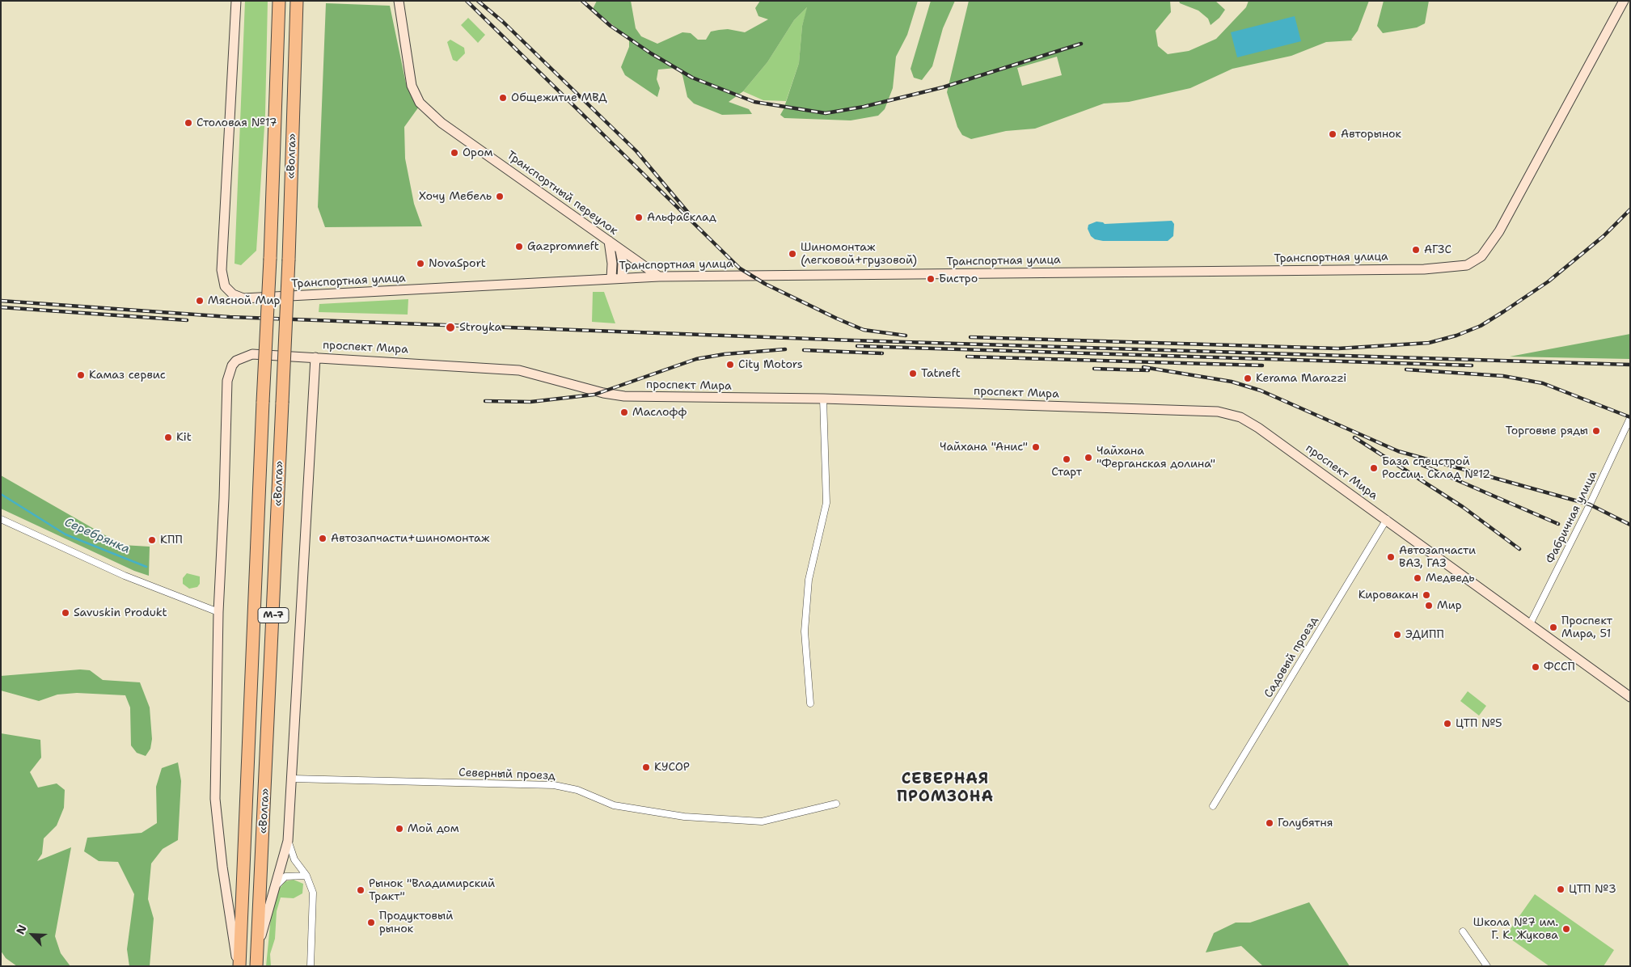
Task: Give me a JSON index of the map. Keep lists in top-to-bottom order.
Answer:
{
  "streets": {
    "highway": ["«Волга»", "М-7"],
    "street": [
      "Транспортный переулок",
      "Транспортная улица",
      "проспект Мира",
      "Фабричная улица",
      "Садовый проезд",
      "Северный проезд"
    ]
  },
  "crossings": [
    ["«Волга»", "проспект Мира"],
    ["Транспортный переулок", "Транспортная улица"],
    ["проспект Мира", "Фабричная улица"],
    ["проспект Мира", "Садовый проезд"]
  ],
  "districts": ["СЕВЕРНАЯ ПРОМЗОНА"],
  "water": ["Серебрянка"],
  "places": [
    "Общежитие МВД",
    "Столовая №17",
    "Авторынок",
    "Ором",
    "Хочу Мебель",
    "АльфаСклад",
    "Gazpromneft",
    "АГЗС",
    "Шиномонтаж (легковой+грузовой)",
    "NovaSport",
    "Бистро",
    "Мясной Мир",
    "Stroyka",
    "City Motors",
    "Tatneft",
    "Камаз сервис",
    "Kerama Marazzi",
    "Маслофф",
    "Торговые ряды",
    "Kit",
    "Чайхана \"Анис\"",
    "Чайхана \"Ферганская долина\"",
    "Старт",
    "База спецстрой России. Склад №12",
    "Автозапчасти+шиномонтаж",
    "КПП",
    "Автозапчасти ВАЗ, ГАЗ",
    "Медведь",
    "Кировакан",
    "Мир",
    "Savuskin Produkt",
    "Проспект Мира, 51",
    "ЭДИПП",
    "ФССП",
    "ЦТП №5",
    "КУСОР",
    "Голубятня",
    "Мой дом",
    "ЦТП №3",
    "Рынок \"Владимирский Тракт\"",
    "Продуктовый рынок",
    "Школа №7 им. Г. К. Жукова"
  ],
  "north": "top left"
}
